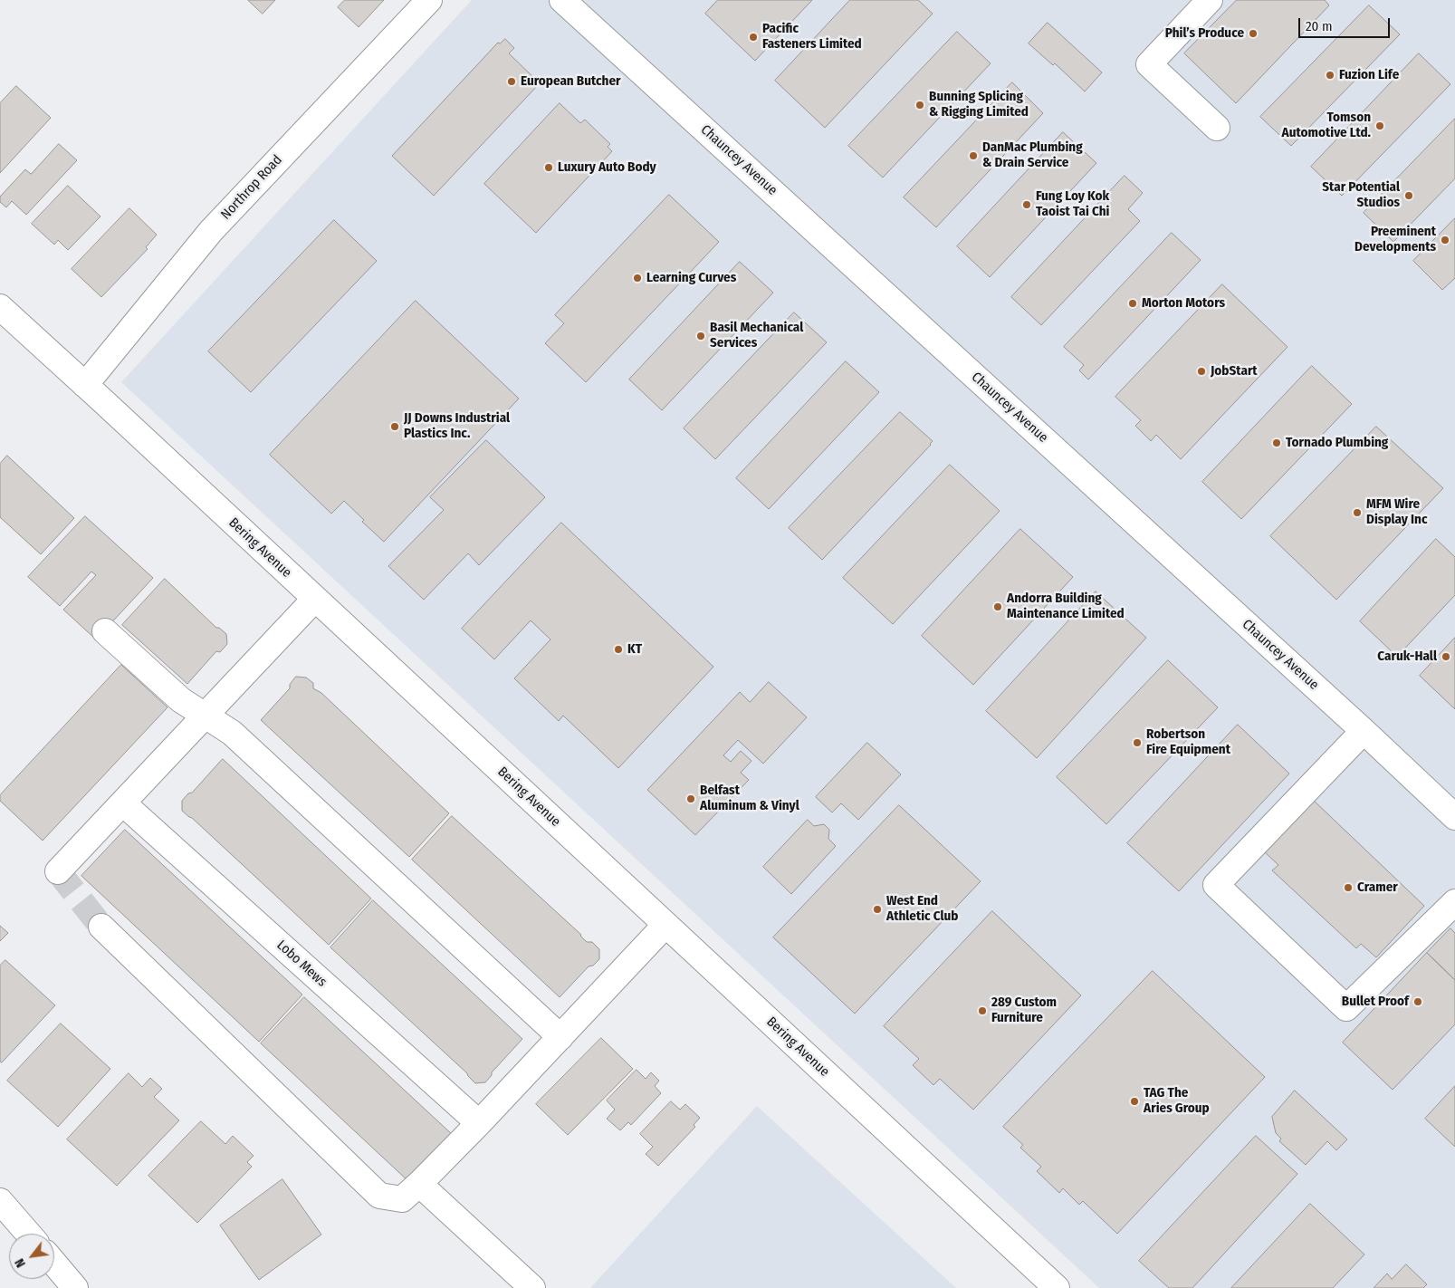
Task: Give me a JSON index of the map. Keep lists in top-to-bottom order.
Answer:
{
  "streets": {
    "street": [
      "Chauncey Avenue",
      "Northrop Road",
      "Bering Avenue",
      "Lobo Mews"
    ]
  },
  "crossings": [
    ["Northrop Road", "Bering Avenue"]
  ],
  "places": [
    "Phil’s Produce",
    "Pacific Fasteners Limited",
    "Fuzion Life",
    "European Butcher",
    "Bunning Splicing & Rigging Limited",
    "Tomson Automotive Ltd.",
    "DanMac Plumbing & Drain Service",
    "Luxury Auto Body",
    "Star Potential Studios",
    "Fung Loy Kok Taoist Tai Chi",
    "Preeminent Developments",
    "Learning Curves",
    "Morton Motors",
    "Basil Mechanical Services",
    "JobStart",
    "JJ Downs Industrial Plastics Inc.",
    "Tornado Plumbing",
    "MFM Wire Display Inc",
    "Andorra Building Maintenance Limited",
    "KT",
    "Caruk-Hall",
    "Robertson Fire Equipment",
    "Belfast Aluminum & Vinyl",
    "Cramer",
    "West End Athletic Club",
    "Bullet Proof",
    "289 Custom Furniture",
    "TAG The Aries Group"
  ],
  "scale_bar": "20 m",
  "north": "bottom left"
}
